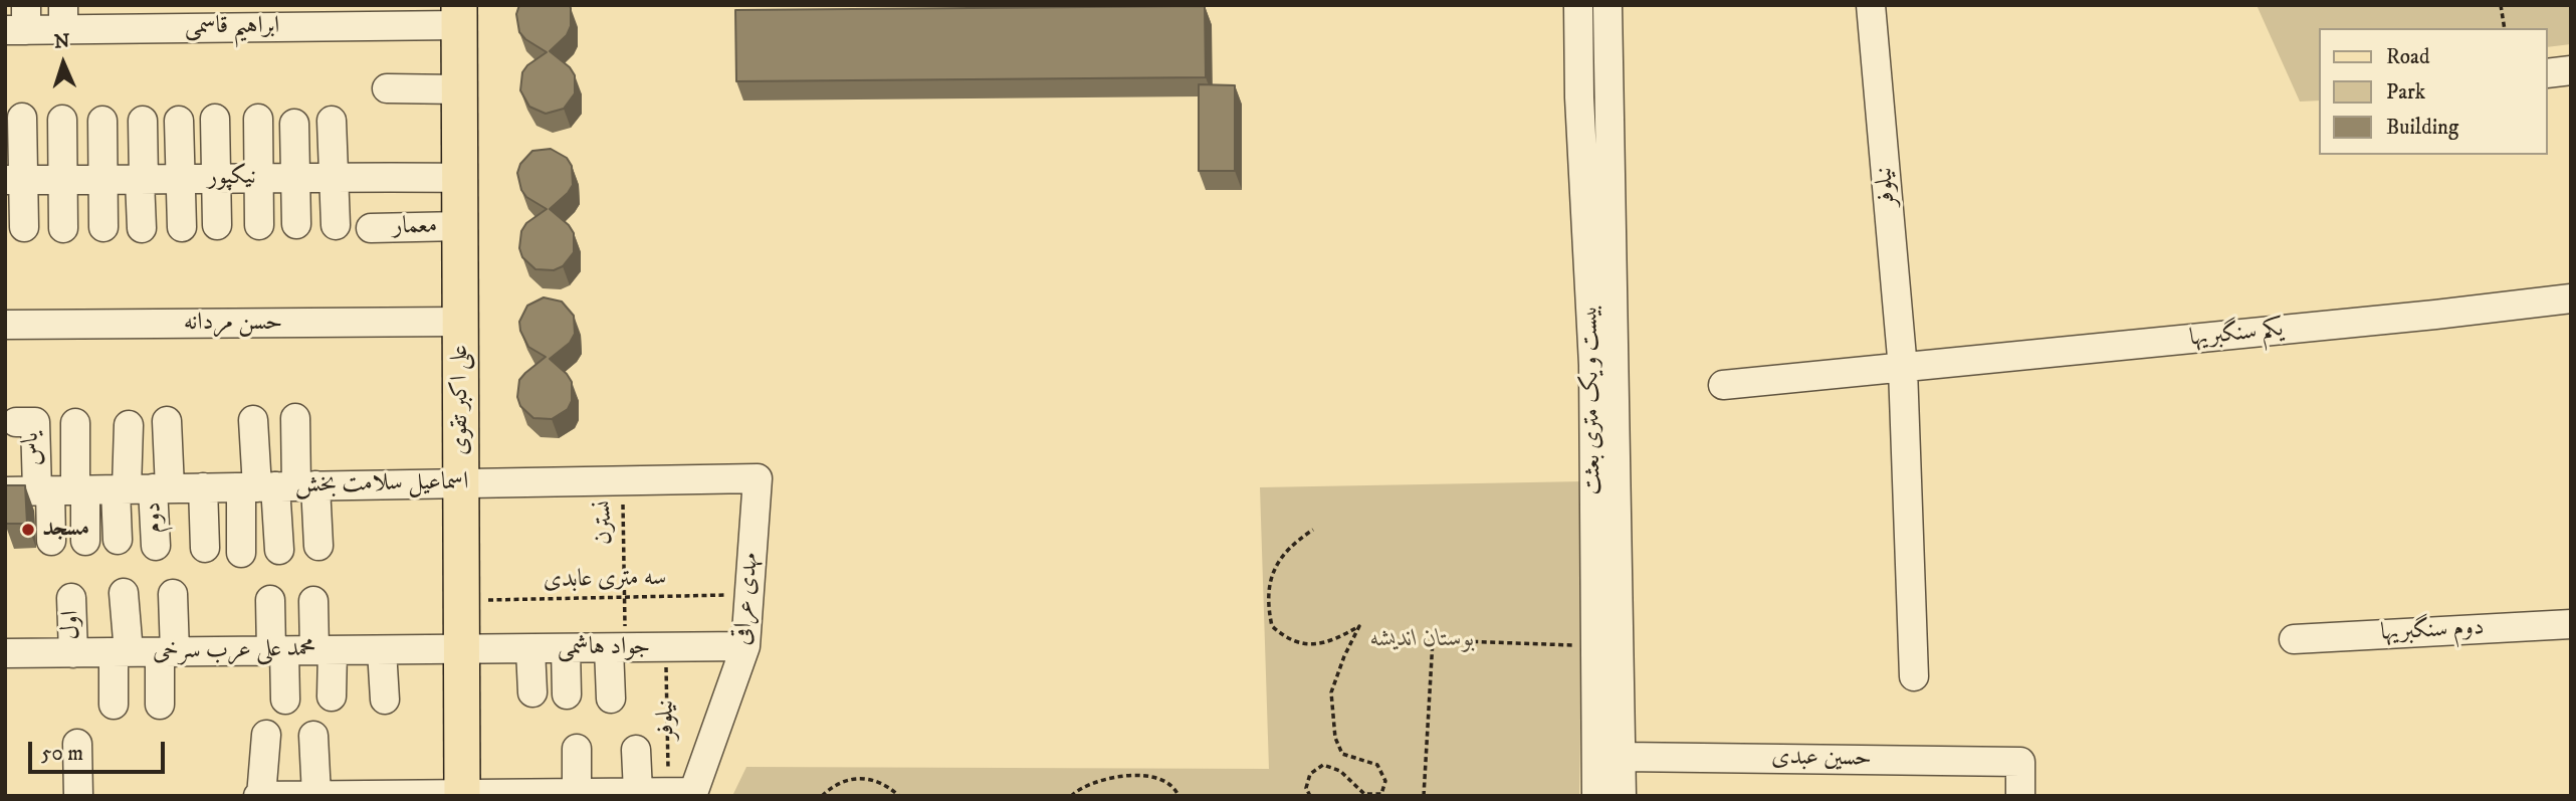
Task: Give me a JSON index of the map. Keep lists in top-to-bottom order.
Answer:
{
  "streets": {
    "main road": ["علی اکبر تقوی"],
    "street": [
      "ابراهیم قاسمی",
      "نیکپور",
      "نیلوفر",
      "معمار",
      "حسن مردانه",
      "یکم سنگبریها",
      "بیست و یک متری بعثت",
      "یاس",
      "اسماعیل سلامت بخش",
      "دوم",
      "مهدی عراقی",
      "اول",
      "دوم سنگبریها",
      "جواد هاشمی",
      "محمد علی عرب سرخی",
      "حسین عبدی"
    ],
    "path": ["نسترن", "سه متری عابدی"]
  },
  "crossings": [
    ["ابراهیم قاسمی", "علی اکبر تقوی"],
    ["نیکپور", "علی اکبر تقوی"],
    ["نیلوفر", "یکم سنگبریها"],
    ["نیلوفر", "مهدی عراقی"],
    ["نیلوفر", "جواد هاشمی"],
    ["معمار", "علی اکبر تقوی"],
    ["حسن مردانه", "علی اکبر تقوی"],
    ["علی اکبر تقوی", "اسماعیل سلامت بخش"],
    ["علی اکبر تقوی", "سه متری عابدی"],
    ["علی اکبر تقوی", "جواد هاشمی"],
    ["علی اکبر تقوی", "محمد علی عرب سرخی"],
    ["بیست و یک متری بعثت", "حسین عبدی"],
    ["یاس", "اسماعیل سلامت بخش"],
    ["اسماعیل سلامت بخش", "دوم"],
    ["اسماعیل سلامت بخش", "نسترن"],
    ["اسماعیل سلامت بخش", "مهدی عراقی"],
    ["نسترن", "سه متری عابدی"],
    ["نسترن", "جواد هاشمی"],
    ["سه متری عابدی", "مهدی عراقی"],
    ["مهدی عراقی", "جواد هاشمی"],
    ["اول", "محمد علی عرب سرخی"],
    ["جواد هاشمی", "محمد علی عرب سرخی"]
  ],
  "parks": ["بوستان اندیشه"],
  "places": ["مسجد"],
  "legend": ["Road", "Park", "Building"],
  "scale_bar": "50 m",
  "north": "top"
}
